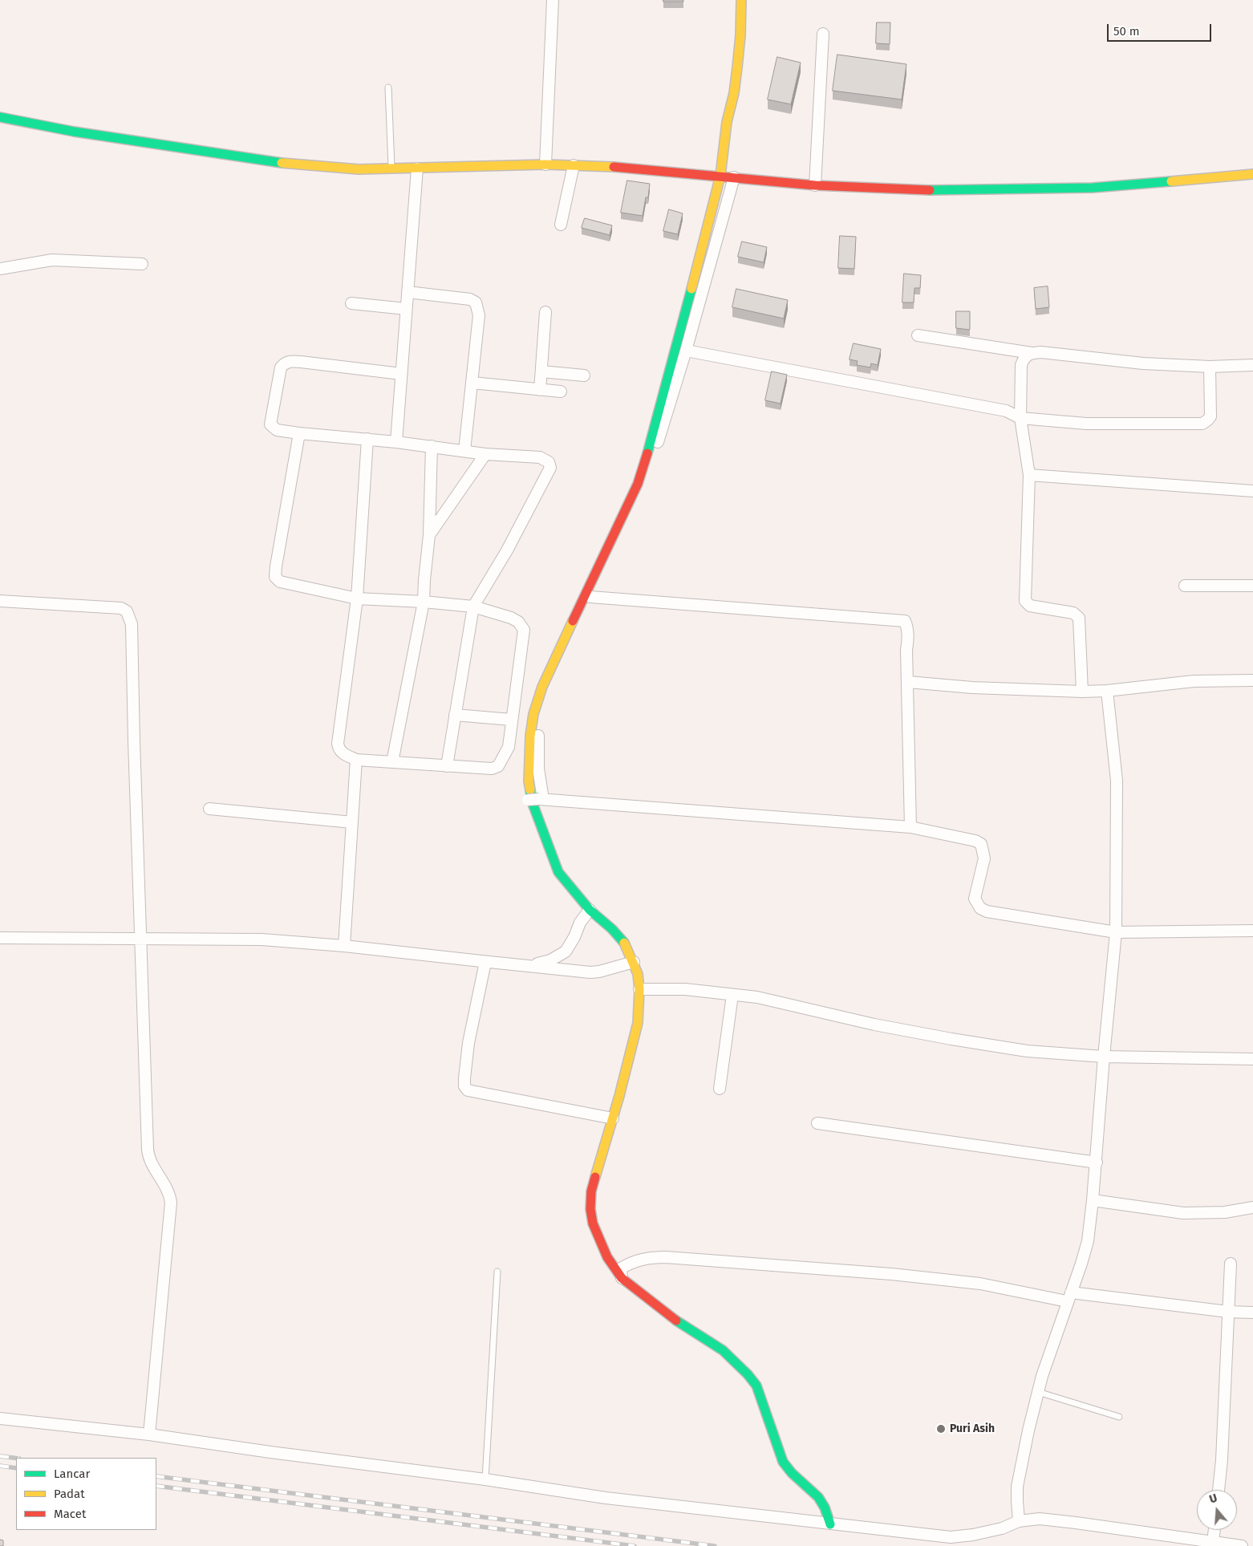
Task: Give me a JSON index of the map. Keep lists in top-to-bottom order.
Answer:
{
  "places": ["Puri Asih"],
  "legend": ["Lancar", "Padat", "Macet"],
  "scale_bar": "50 m",
  "north": "top"
}
